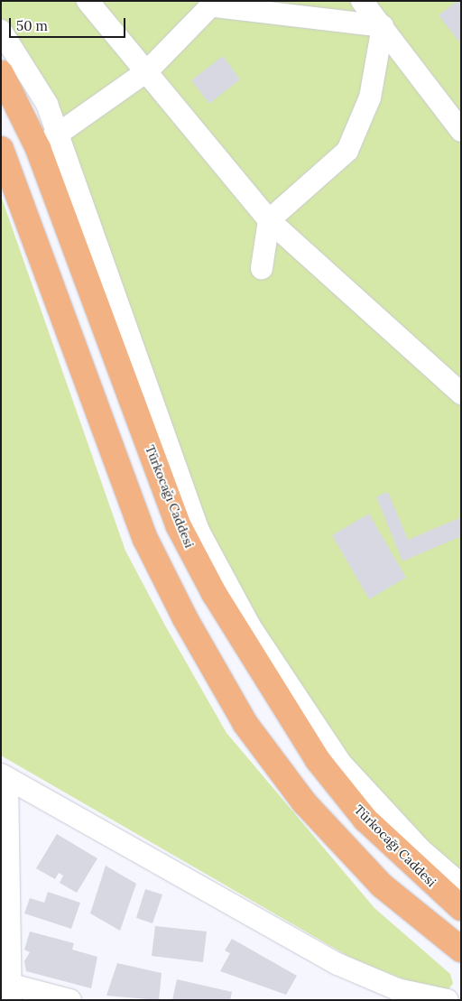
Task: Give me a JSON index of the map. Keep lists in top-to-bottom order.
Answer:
{
  "streets": {
    "main road": ["Türkocağı Caddesi"]
  },
  "scale_bar": "50 m"
}
